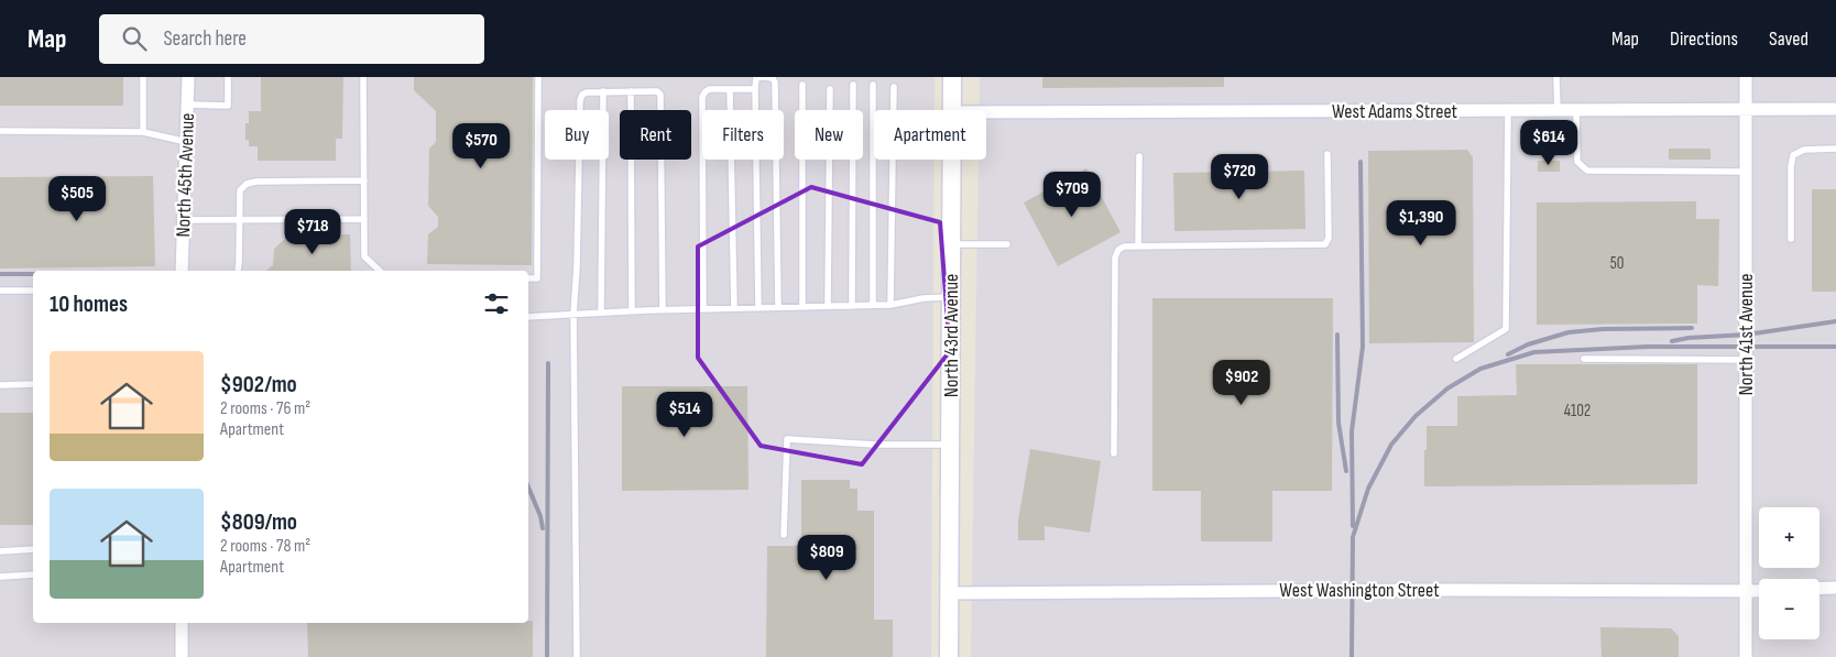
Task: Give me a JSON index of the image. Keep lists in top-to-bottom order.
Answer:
{
  "streets": {
    "main road": ["North 43rd Avenue"],
    "street": [
      "West Adams Street",
      "North 45th Avenue",
      "North 41st Avenue",
      "West Washington Street"
    ]
  },
  "crossings": [
    ["West Adams Street", "North 41st Avenue"],
    ["North 41st Avenue", "West Washington Street"],
    ["North 43rd Avenue", "West Washington Street"]
  ],
  "house_numbers": ["50", "4102"],
  "page": {
    "header": "Map",
    "search": "Search here",
    "nav": ["Map", "Directions", "Saved"],
    "chip": [
      "Buy",
      "Rent",
      "Filters",
      "New",
      "Apartment"
    ],
    "price": [
      "$614",
      "$570",
      "$720",
      "$709",
      "$505",
      "$1,390",
      "$718",
      "$902",
      "$514",
      "$809"
    ],
    "heading": "10 homes",
    "list": [
      {
        "name": "$902/mo",
        "note": "2 rooms · 76 m² · Apartment"
      },
      {
        "name": "$809/mo",
        "note": "2 rooms · 78 m² · Apartment"
      }
    ],
    "map_buttons": ["+", "−"]
  }
}
